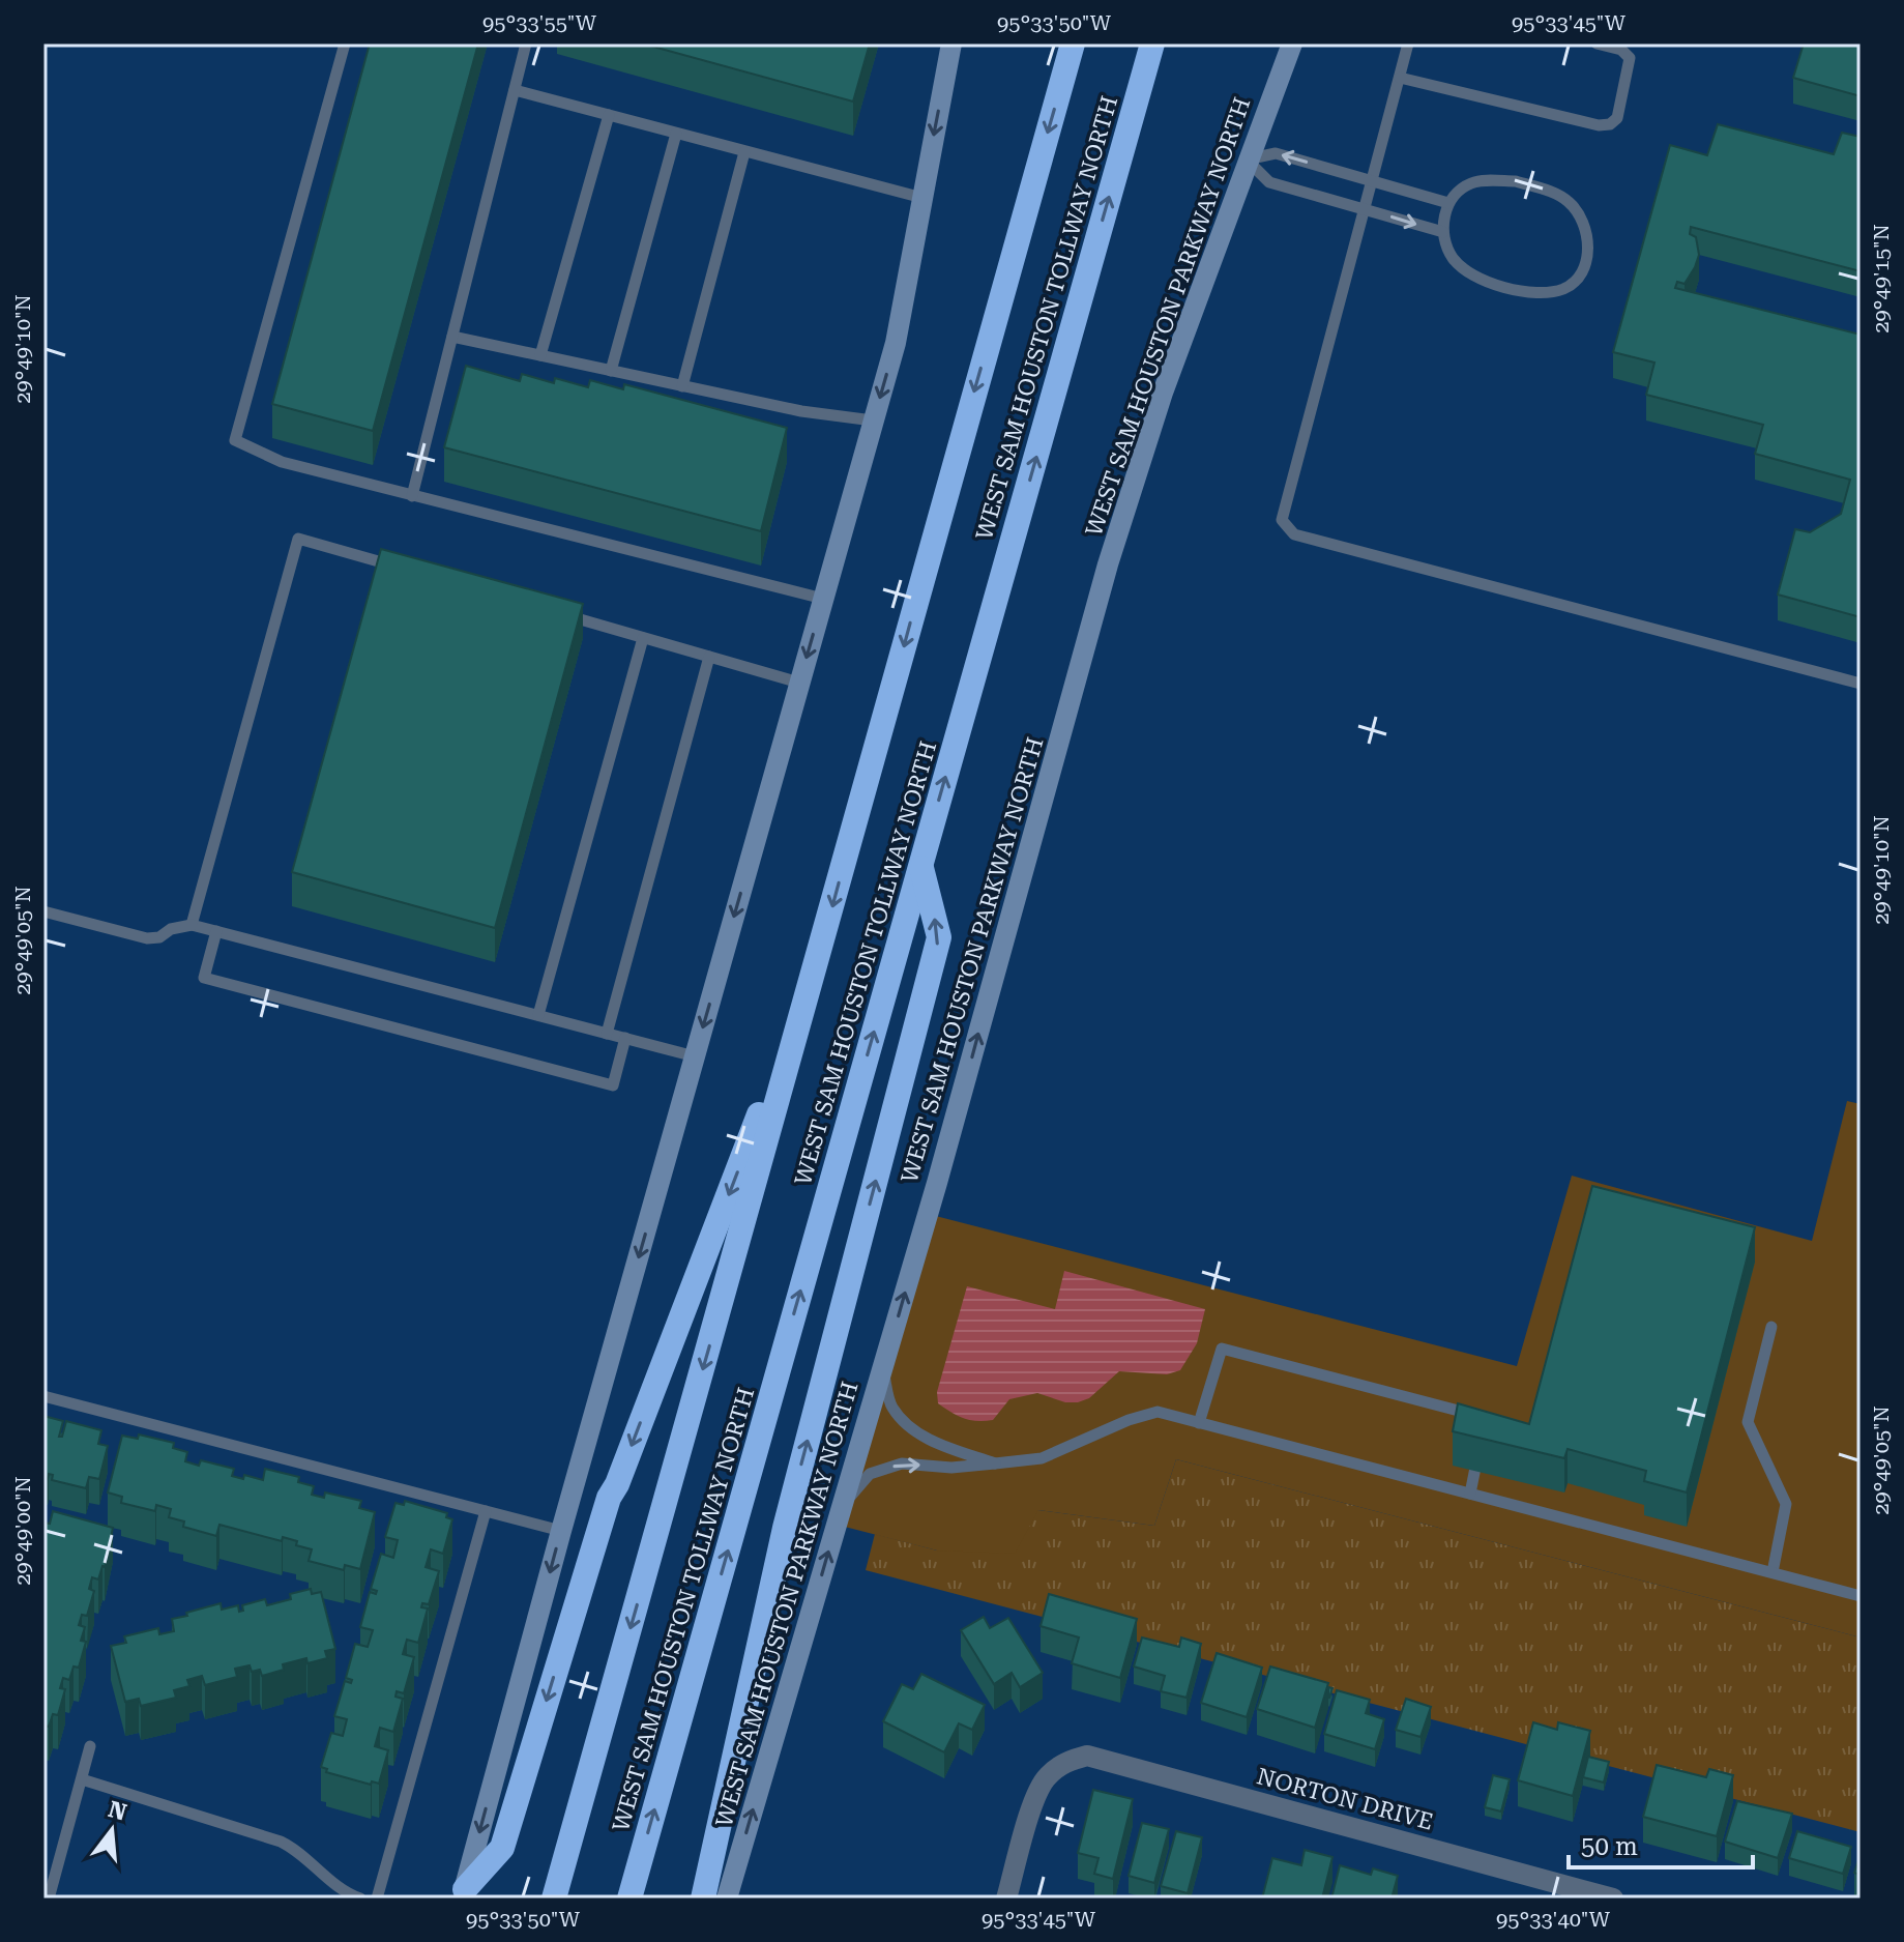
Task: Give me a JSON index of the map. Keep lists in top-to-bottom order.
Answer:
{
  "streets": {
    "highway": ["WEST SAM HOUSTON TOLLWAY NORTH"],
    "main road": ["WEST SAM HOUSTON PARKWAY NORTH"],
    "street": ["NORTON DRIVE"]
  },
  "one_way": ["WEST SAM HOUSTON PARKWAY NORTH"],
  "scale_bar": "50 m",
  "north": "top",
  "coordinates": [
    "95°33'55\"W",
    "95°33'50\"W",
    "95°33'45\"W",
    "29°49'15\"N",
    "29°49'10\"N",
    "29°49'05\"N",
    "29°49'00\"N",
    "95°33'40\"W"
  ]
}
